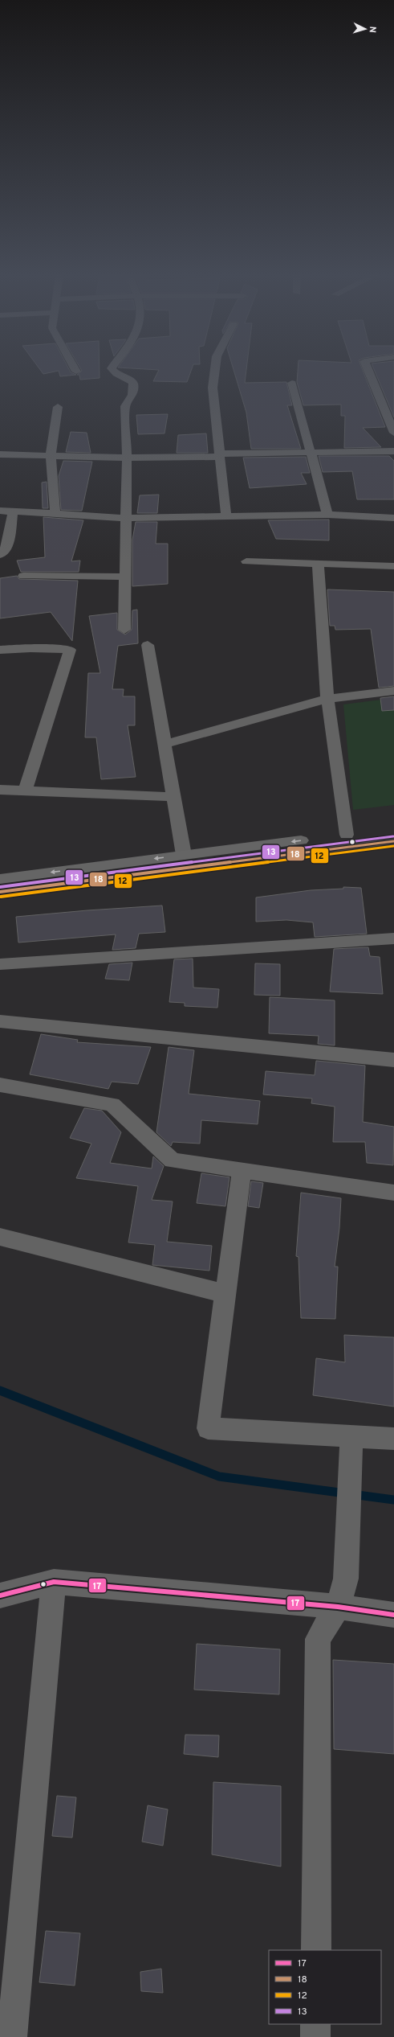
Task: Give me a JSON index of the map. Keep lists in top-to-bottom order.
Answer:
{
  "lines": [
    "transit line 13",
    "transit line 18",
    "transit line 12",
    "transit line 17"
  ],
  "legend": [
    "17",
    "18",
    "12",
    "13"
  ],
  "north": "right"
}
